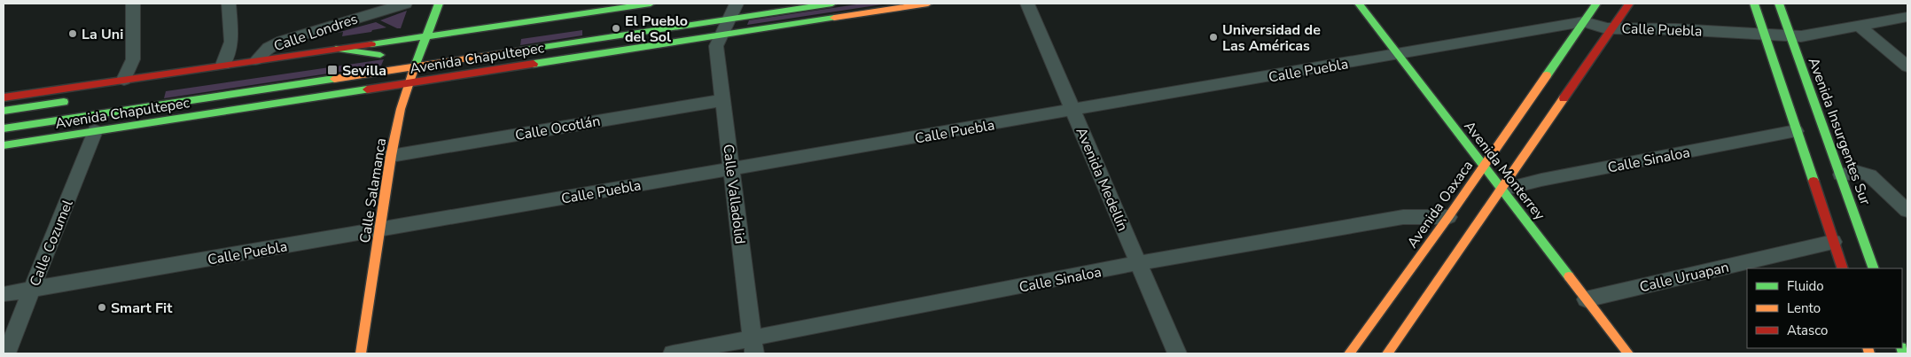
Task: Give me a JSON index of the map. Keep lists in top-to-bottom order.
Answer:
{
  "streets": {
    "main road": [
      "Avenida Chapultepec",
      "Avenida Insurgentes Sur",
      "Avenida Monterrey",
      "Calle Salamanca",
      "Avenida Oaxaca"
    ],
    "street": [
      "Calle Puebla",
      "Calle Londres",
      "Calle Ocotlán",
      "Calle Sinaloa",
      "Avenida Medellín",
      "Calle Valladolid",
      "Calle Cozumel",
      "Calle Uruapan"
    ]
  },
  "crossings": [
    ["Calle Puebla", "Avenida Insurgentes Sur"],
    ["Calle Puebla", "Avenida Monterrey"],
    ["Calle Puebla", "Avenida Medellín"],
    ["Calle Puebla", "Calle Salamanca"],
    ["Calle Puebla", "Calle Valladolid"],
    ["Calle Puebla", "Avenida Oaxaca"],
    ["Calle Puebla", "Calle Cozumel"],
    ["Calle Londres", "Avenida Chapultepec"],
    ["Avenida Chapultepec", "Calle Salamanca"],
    ["Avenida Chapultepec", "Calle Valladolid"],
    ["Avenida Chapultepec", "Calle Cozumel"],
    ["Calle Ocotlán", "Calle Salamanca"],
    ["Calle Ocotlán", "Calle Valladolid"],
    ["Calle Sinaloa", "Avenida Monterrey"],
    ["Calle Sinaloa", "Avenida Medellín"],
    ["Calle Sinaloa", "Calle Valladolid"],
    ["Calle Sinaloa", "Avenida Oaxaca"],
    ["Avenida Monterrey", "Avenida Oaxaca"],
    ["Avenida Monterrey", "Calle Uruapan"]
  ],
  "places": {
    "other": [
      "El Pueblo del Sol",
      "La Uni",
      "Universidad de Las Américas",
      "Smart Fit"
    ],
    "transit": ["Sevilla"]
  },
  "legend": ["Fluido", "Lento", "Atasco"]
}
